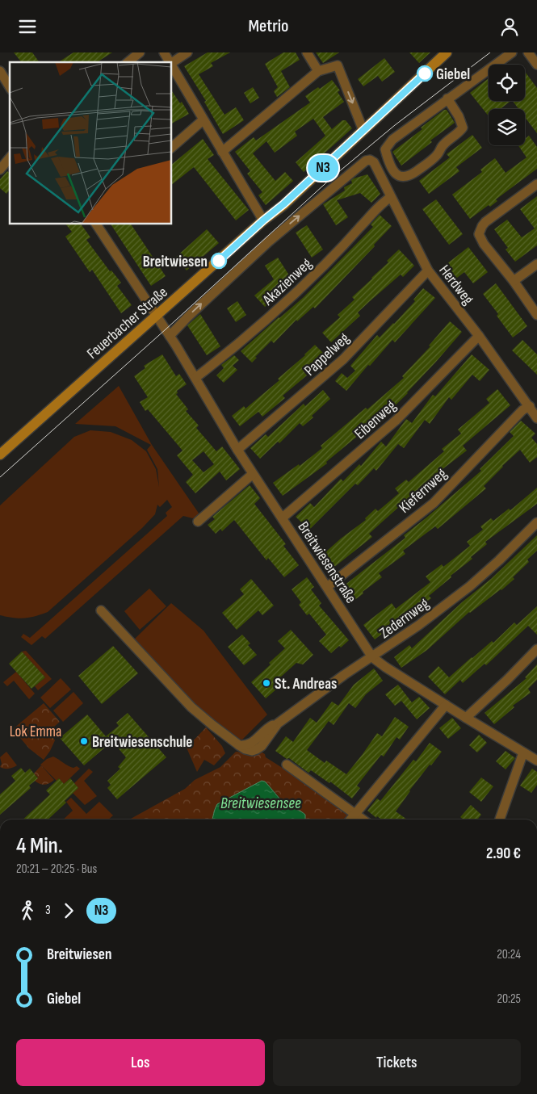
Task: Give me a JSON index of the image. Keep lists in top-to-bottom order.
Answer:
{
  "streets": {
    "main road": ["Feuerbacher Straße"],
    "street": [
      "Akazienweg",
      "Herdweg",
      "Pappelweg",
      "Eibenweg",
      "Kiefernweg",
      "Breitwiesenstraße",
      "Zedernweg"
    ]
  },
  "crossings": [
    ["Akazienweg", "Herdweg"],
    ["Akazienweg", "Breitwiesenstraße"],
    ["Herdweg", "Pappelweg"],
    ["Herdweg", "Eibenweg"],
    ["Herdweg", "Kiefernweg"],
    ["Herdweg", "Breitwiesenstraße"],
    ["Feuerbacher Straße", "Breitwiesenstraße"],
    ["Pappelweg", "Breitwiesenstraße"],
    ["Eibenweg", "Breitwiesenstraße"],
    ["Kiefernweg", "Breitwiesenstraße"],
    ["Breitwiesenstraße", "Zedernweg"]
  ],
  "one_way": ["Herdweg"],
  "water": ["Breitwiesensee"],
  "parks": ["Lok Emma"],
  "places": [
    "Giebel",
    "Breitwiesen",
    "St. Andreas",
    "Breitwiesenschule"
  ],
  "lines": ["bus line N3"],
  "page": {
    "header": "Metrio",
    "on_map": "N3",
    "heading": ["4 Min.", "20:21 – 20:25 · Bus", "2.90 €"],
    "legs": ["3", "N3"],
    "list": [
      {
        "name": "Breitwiesen",
        "value": "20:24"
      },
      {
        "name": "Giebel",
        "value": "20:25"
      }
    ],
    "buttons": ["Los", "Tickets"]
  }
}
